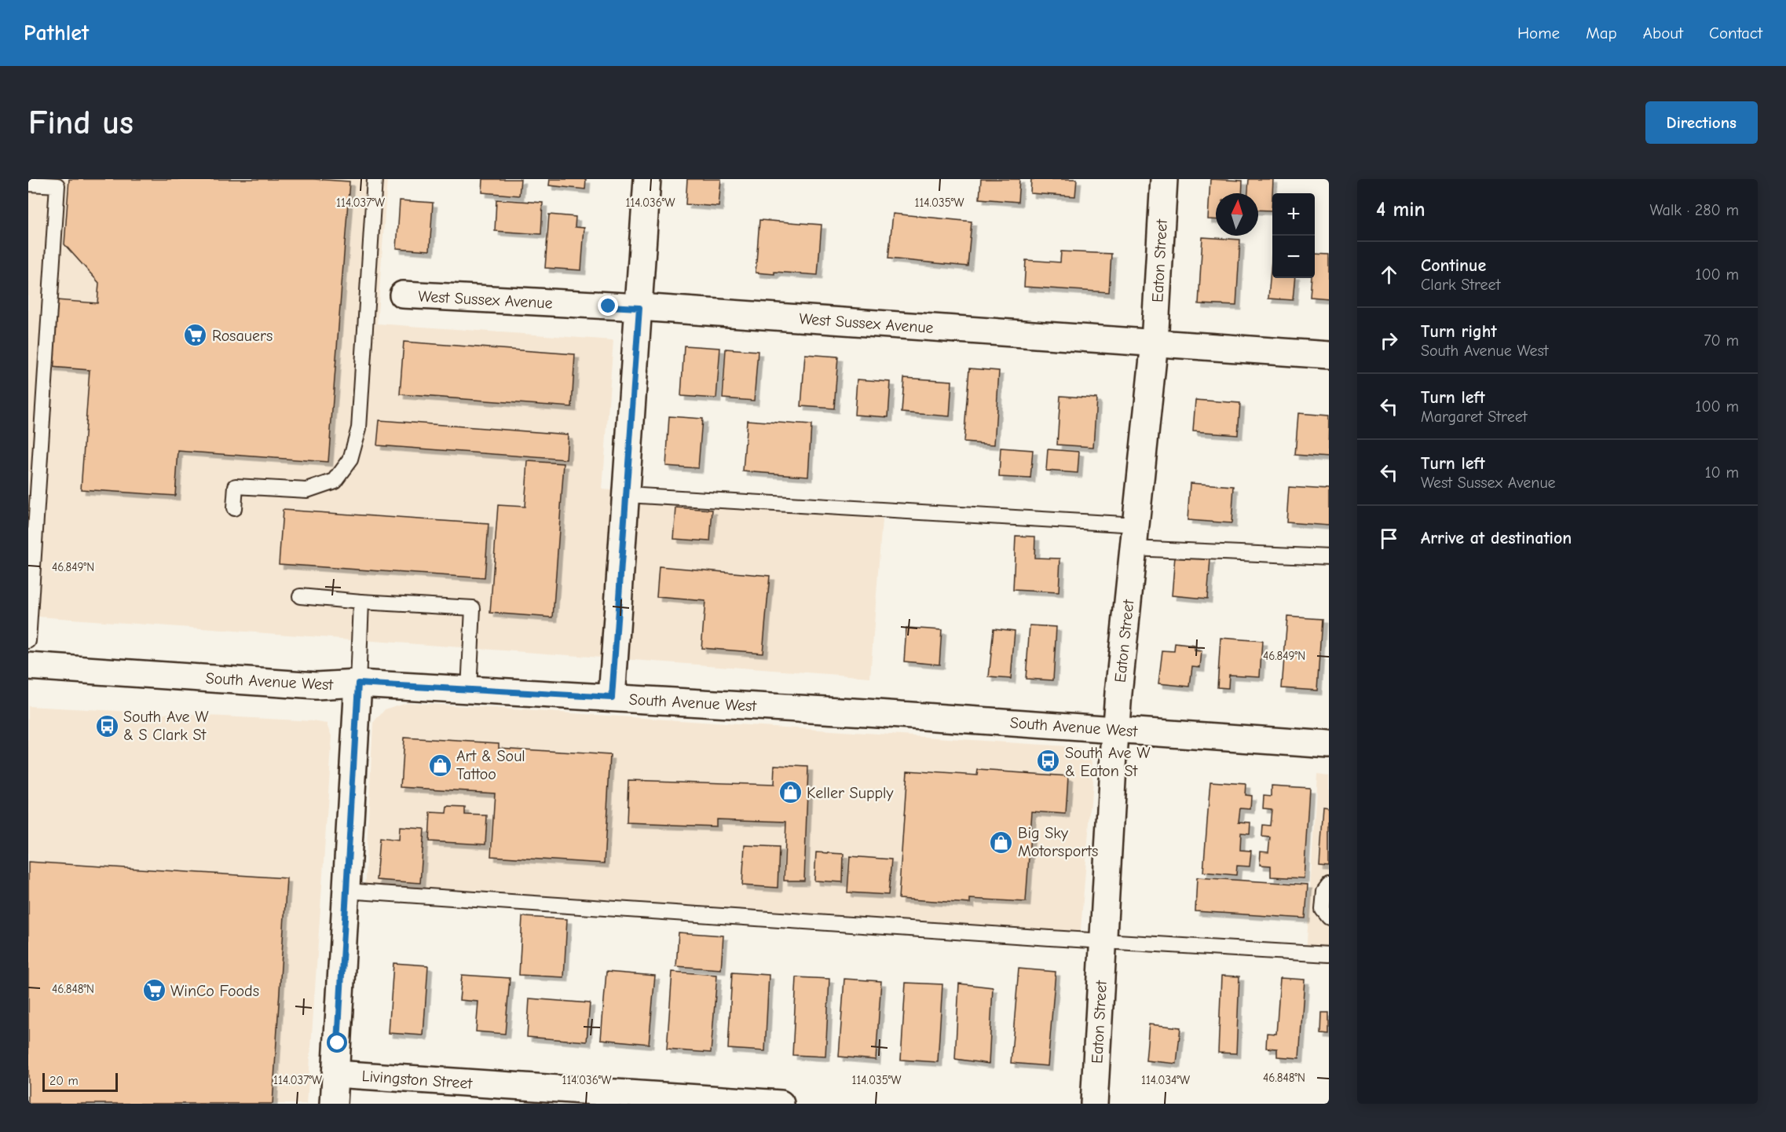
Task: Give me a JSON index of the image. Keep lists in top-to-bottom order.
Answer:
{
  "streets": {
    "street": [
      "Eaton Street",
      "West Sussex Avenue",
      "South Avenue West",
      "Livingston Street"
    ]
  },
  "crossings": [
    ["Eaton Street", "West Sussex Avenue"],
    ["Eaton Street", "South Avenue West"]
  ],
  "places": {
    "supermarket": ["Rosauers", "WinCo Foods"],
    "bus stop": ["South Ave W & S Clark St", "South Ave W & Eaton St"],
    "shop": ["Art & Soul Tattoo", "Keller Supply", "Big Sky Motorsports"]
  },
  "scale_bar": "20 m",
  "north": "top",
  "page": {
    "header": "Pathlet",
    "nav": [
      "Home",
      "Map",
      "About",
      "Contact"
    ],
    "buttons": "Directions",
    "title": "Find us",
    "heading": ["4 min", "Walk · 280 m"],
    "map_buttons": ["+", "−"],
    "list": [
      ["Continue", "Clark Street", "100 m"],
      ["Turn right", "South Avenue West", "70 m"],
      ["Turn left", "Margaret Street", "100 m"],
      ["Turn left", "West Sussex Avenue", "10 m"],
      "Arrive at destination"
    ],
    "scale": "20 m"
  },
  "coordinates": [
    "114.037°W",
    "114.036°W",
    "114.035°W",
    "46.849°N",
    "46.848°N",
    "114.034°W"
  ]
}
